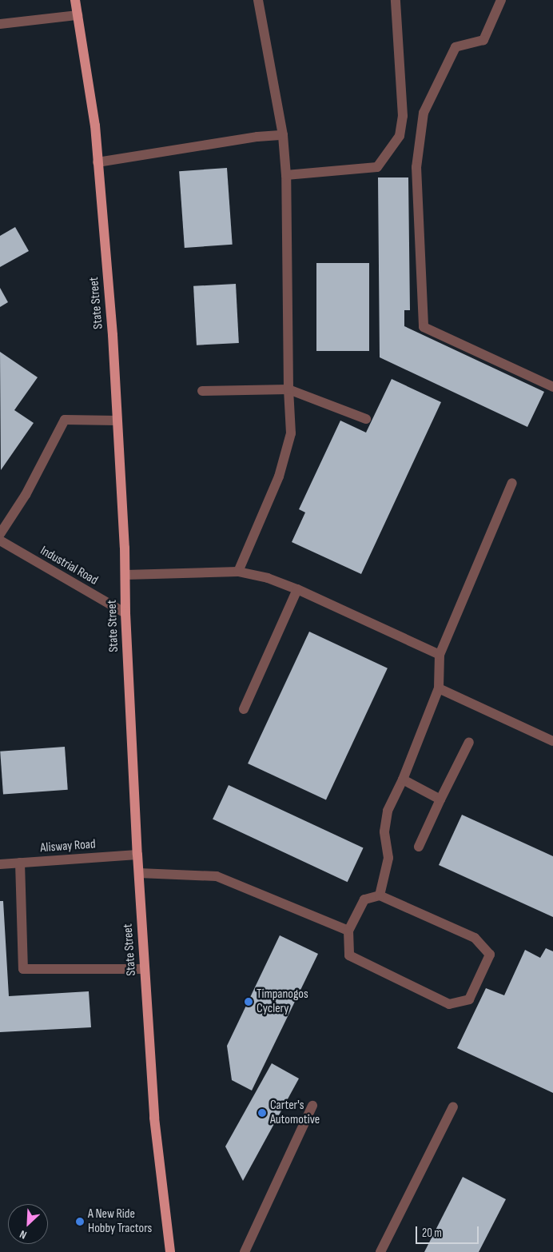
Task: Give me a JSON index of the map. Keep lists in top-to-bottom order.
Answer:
{
  "streets": {
    "main road": ["State Street"],
    "street": ["Industrial Road", "Alisway Road"]
  },
  "crossings": [
    ["State Street", "Industrial Road"],
    ["State Street", "Alisway Road"]
  ],
  "places": ["Timpanogos Cyclery", "Carter's Automotive", "A New Ride Hobby Tractors"],
  "scale_bar": "20 m",
  "north": "bottom left"
}
